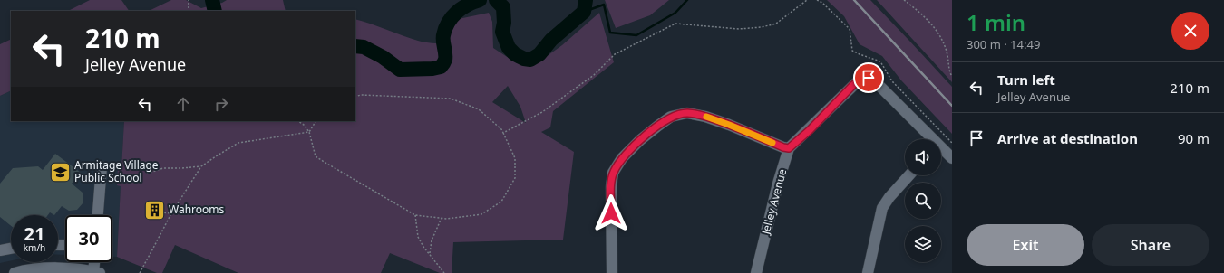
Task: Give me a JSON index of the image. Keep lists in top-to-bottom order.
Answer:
{
  "streets": {
    "street": ["Jelley Avenue"]
  },
  "places": {
    "school or university": ["Armitage Village Public School"],
    "building": ["Wahrooms"]
  },
  "page": {
    "heading": ["1 min", "300 m · 14:49"],
    "turn": ["210 m", "Jelley Avenue"],
    "list": [
      {
        "name": "Turn left",
        "note": "Jelley Avenue",
        "value": "210 m"
      },
      {
        "name": "Arrive at destination",
        "value": "90 m"
      }
    ],
    "speed": "21 km/h",
    "limit": "30",
    "buttons": ["Exit", "Share"]
  }
}
